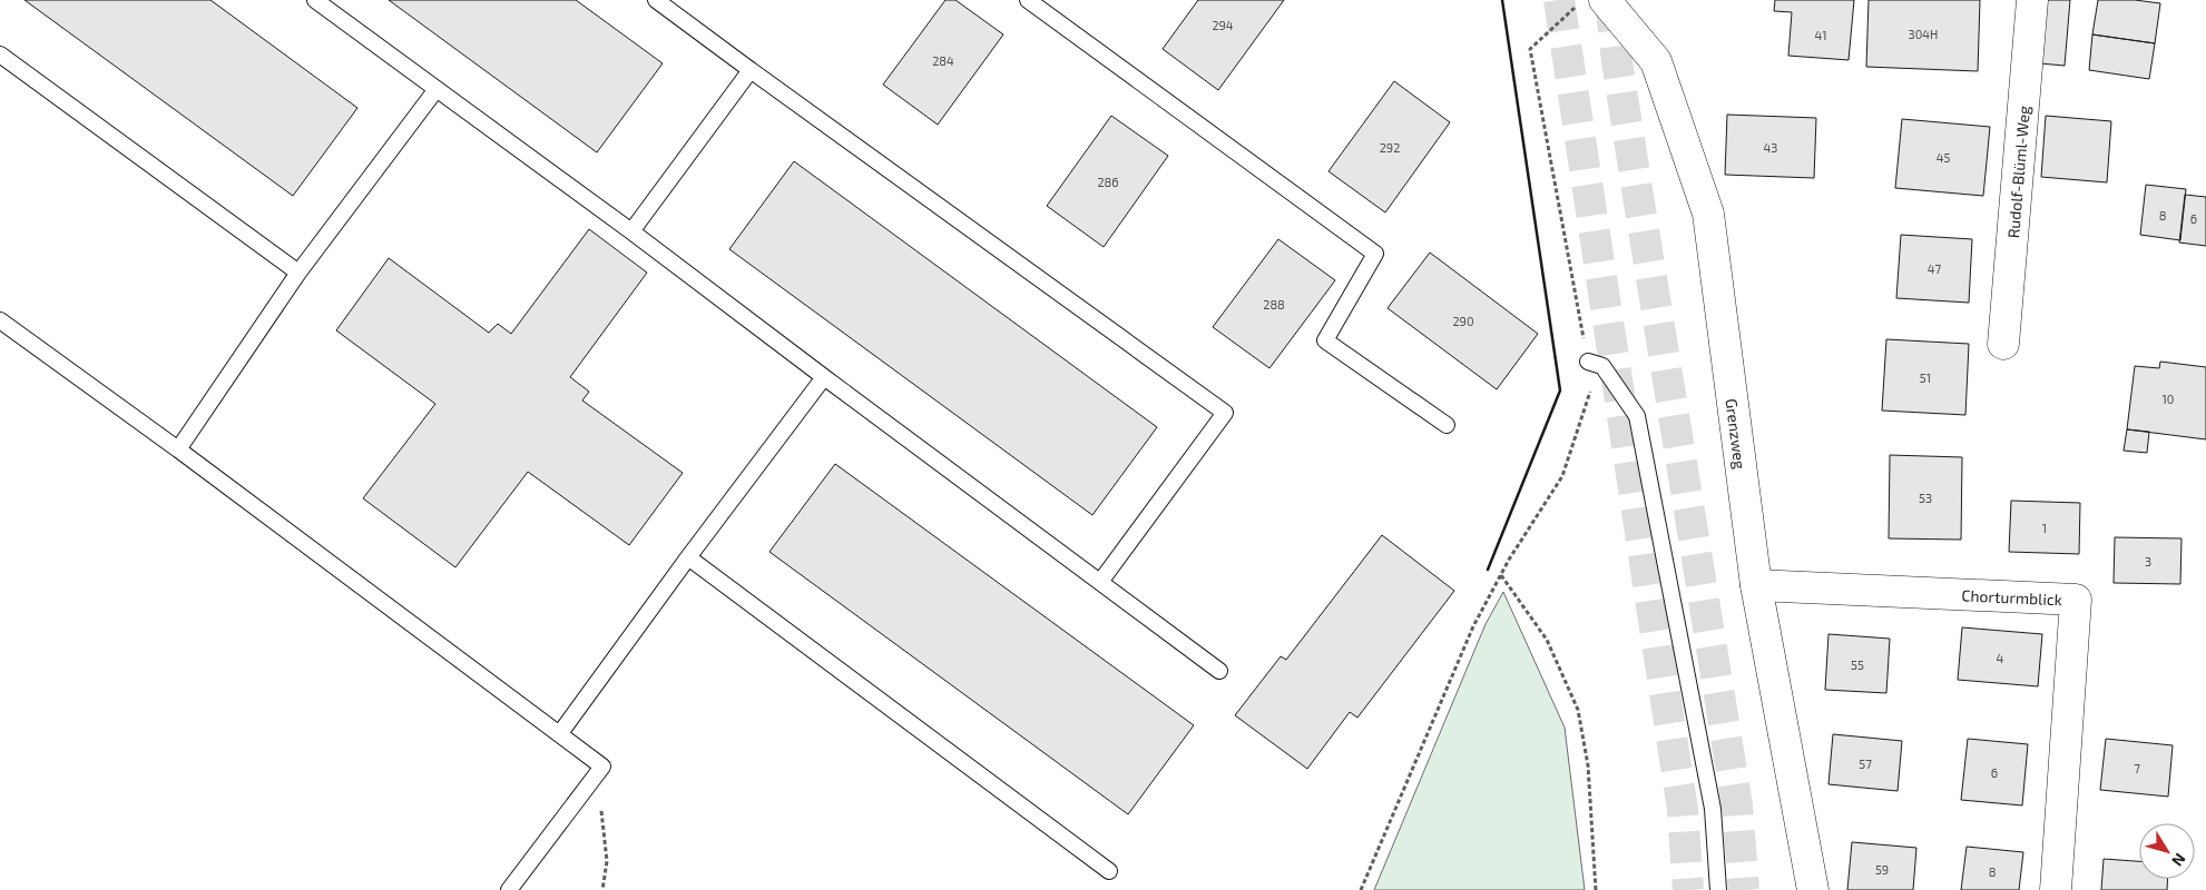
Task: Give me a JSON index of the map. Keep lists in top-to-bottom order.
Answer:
{
  "streets": {
    "street": ["Rudolf-Blüml-Weg", "Grenzweg", "Chorturmblick"]
  },
  "crossings": [
    ["Grenzweg", "Chorturmblick"]
  ],
  "house_numbers": [
    "294",
    "304H",
    "41",
    "284",
    "292",
    "43",
    "45",
    "286",
    "8",
    "6",
    "47",
    "288",
    "290",
    "51",
    "10",
    "53",
    "1",
    "3",
    "4",
    "55",
    "57",
    "7",
    "6",
    "59",
    "8"
  ],
  "north": "bottom right"
}
